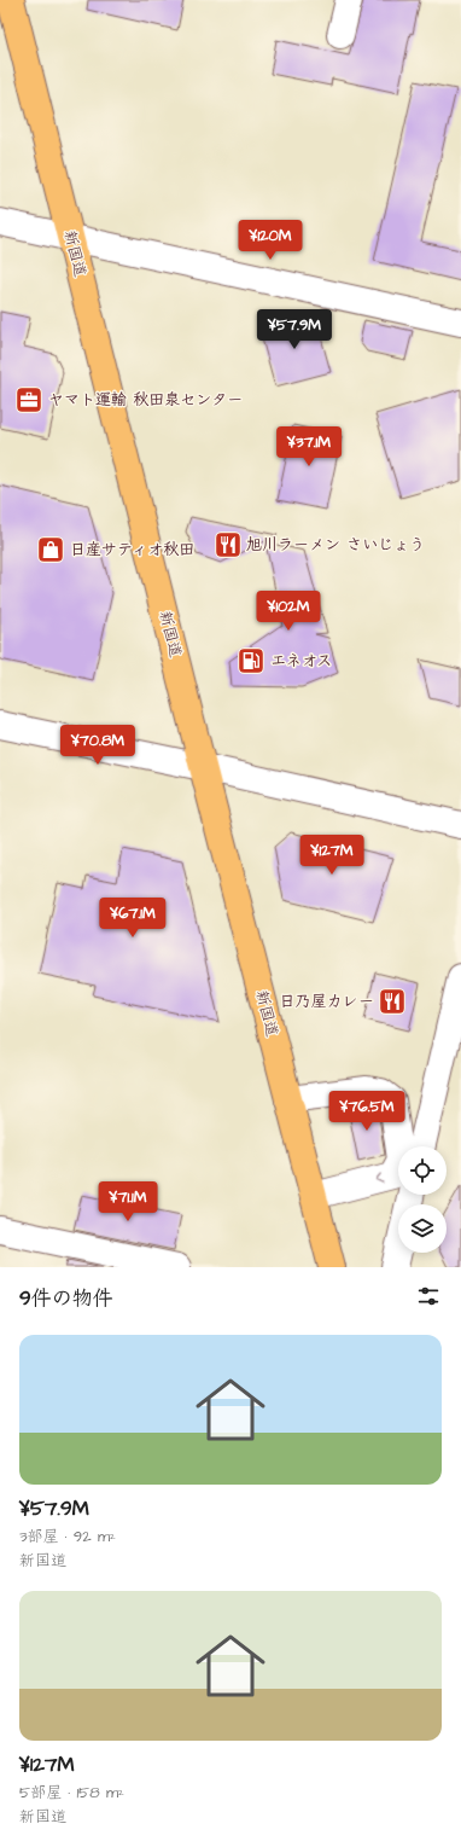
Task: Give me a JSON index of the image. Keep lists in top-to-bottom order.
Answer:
{
  "streets": {
    "main road": ["新国道"]
  },
  "places": {
    "office": ["ヤマト運輸 秋田泉センター"],
    "restaurant": ["旭川ラーメン さいじょう", "日乃屋カレー"],
    "shop": ["日産サティオ秋田"],
    "fuel station": ["エネオス"]
  },
  "page": {
    "price": [
      "¥120M",
      "¥57.9M",
      "¥37.1M",
      "¥102M",
      "¥70.8M",
      "¥127M",
      "¥67.1M",
      "¥76.5M",
      "¥71.1M"
    ],
    "heading": "9件の物件",
    "list": [
      {
        "name": "¥57.9M",
        "note": "3部屋 · 92 m² · 新国道"
      },
      {
        "name": "¥127M",
        "note": "5部屋 · 158 m² · 新国道"
      }
    ]
  }
}
